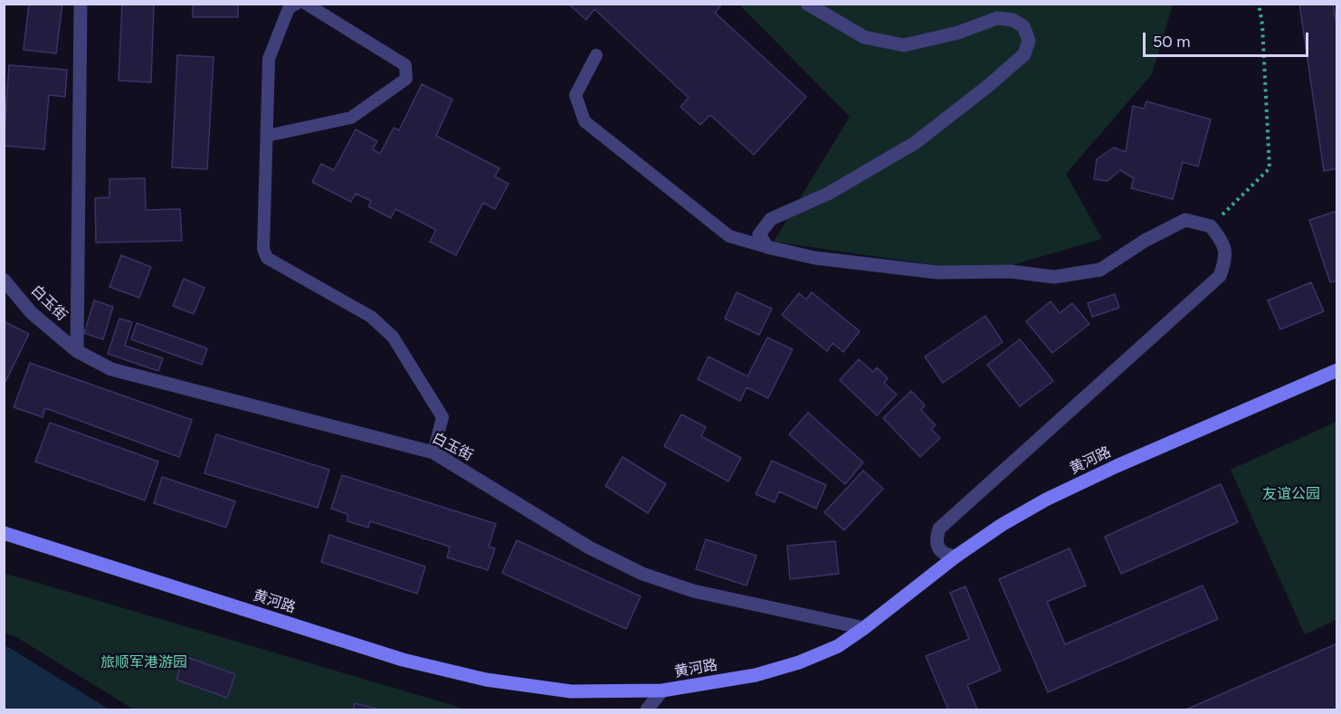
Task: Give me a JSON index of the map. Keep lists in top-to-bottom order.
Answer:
{
  "streets": {
    "main road": ["黄河路"],
    "street": ["白玉街"]
  },
  "crossings": [
    ["白玉街", "黄河路"]
  ],
  "parks": ["友谊公园", "旅顺军港游园"],
  "scale_bar": "50 m"
}
